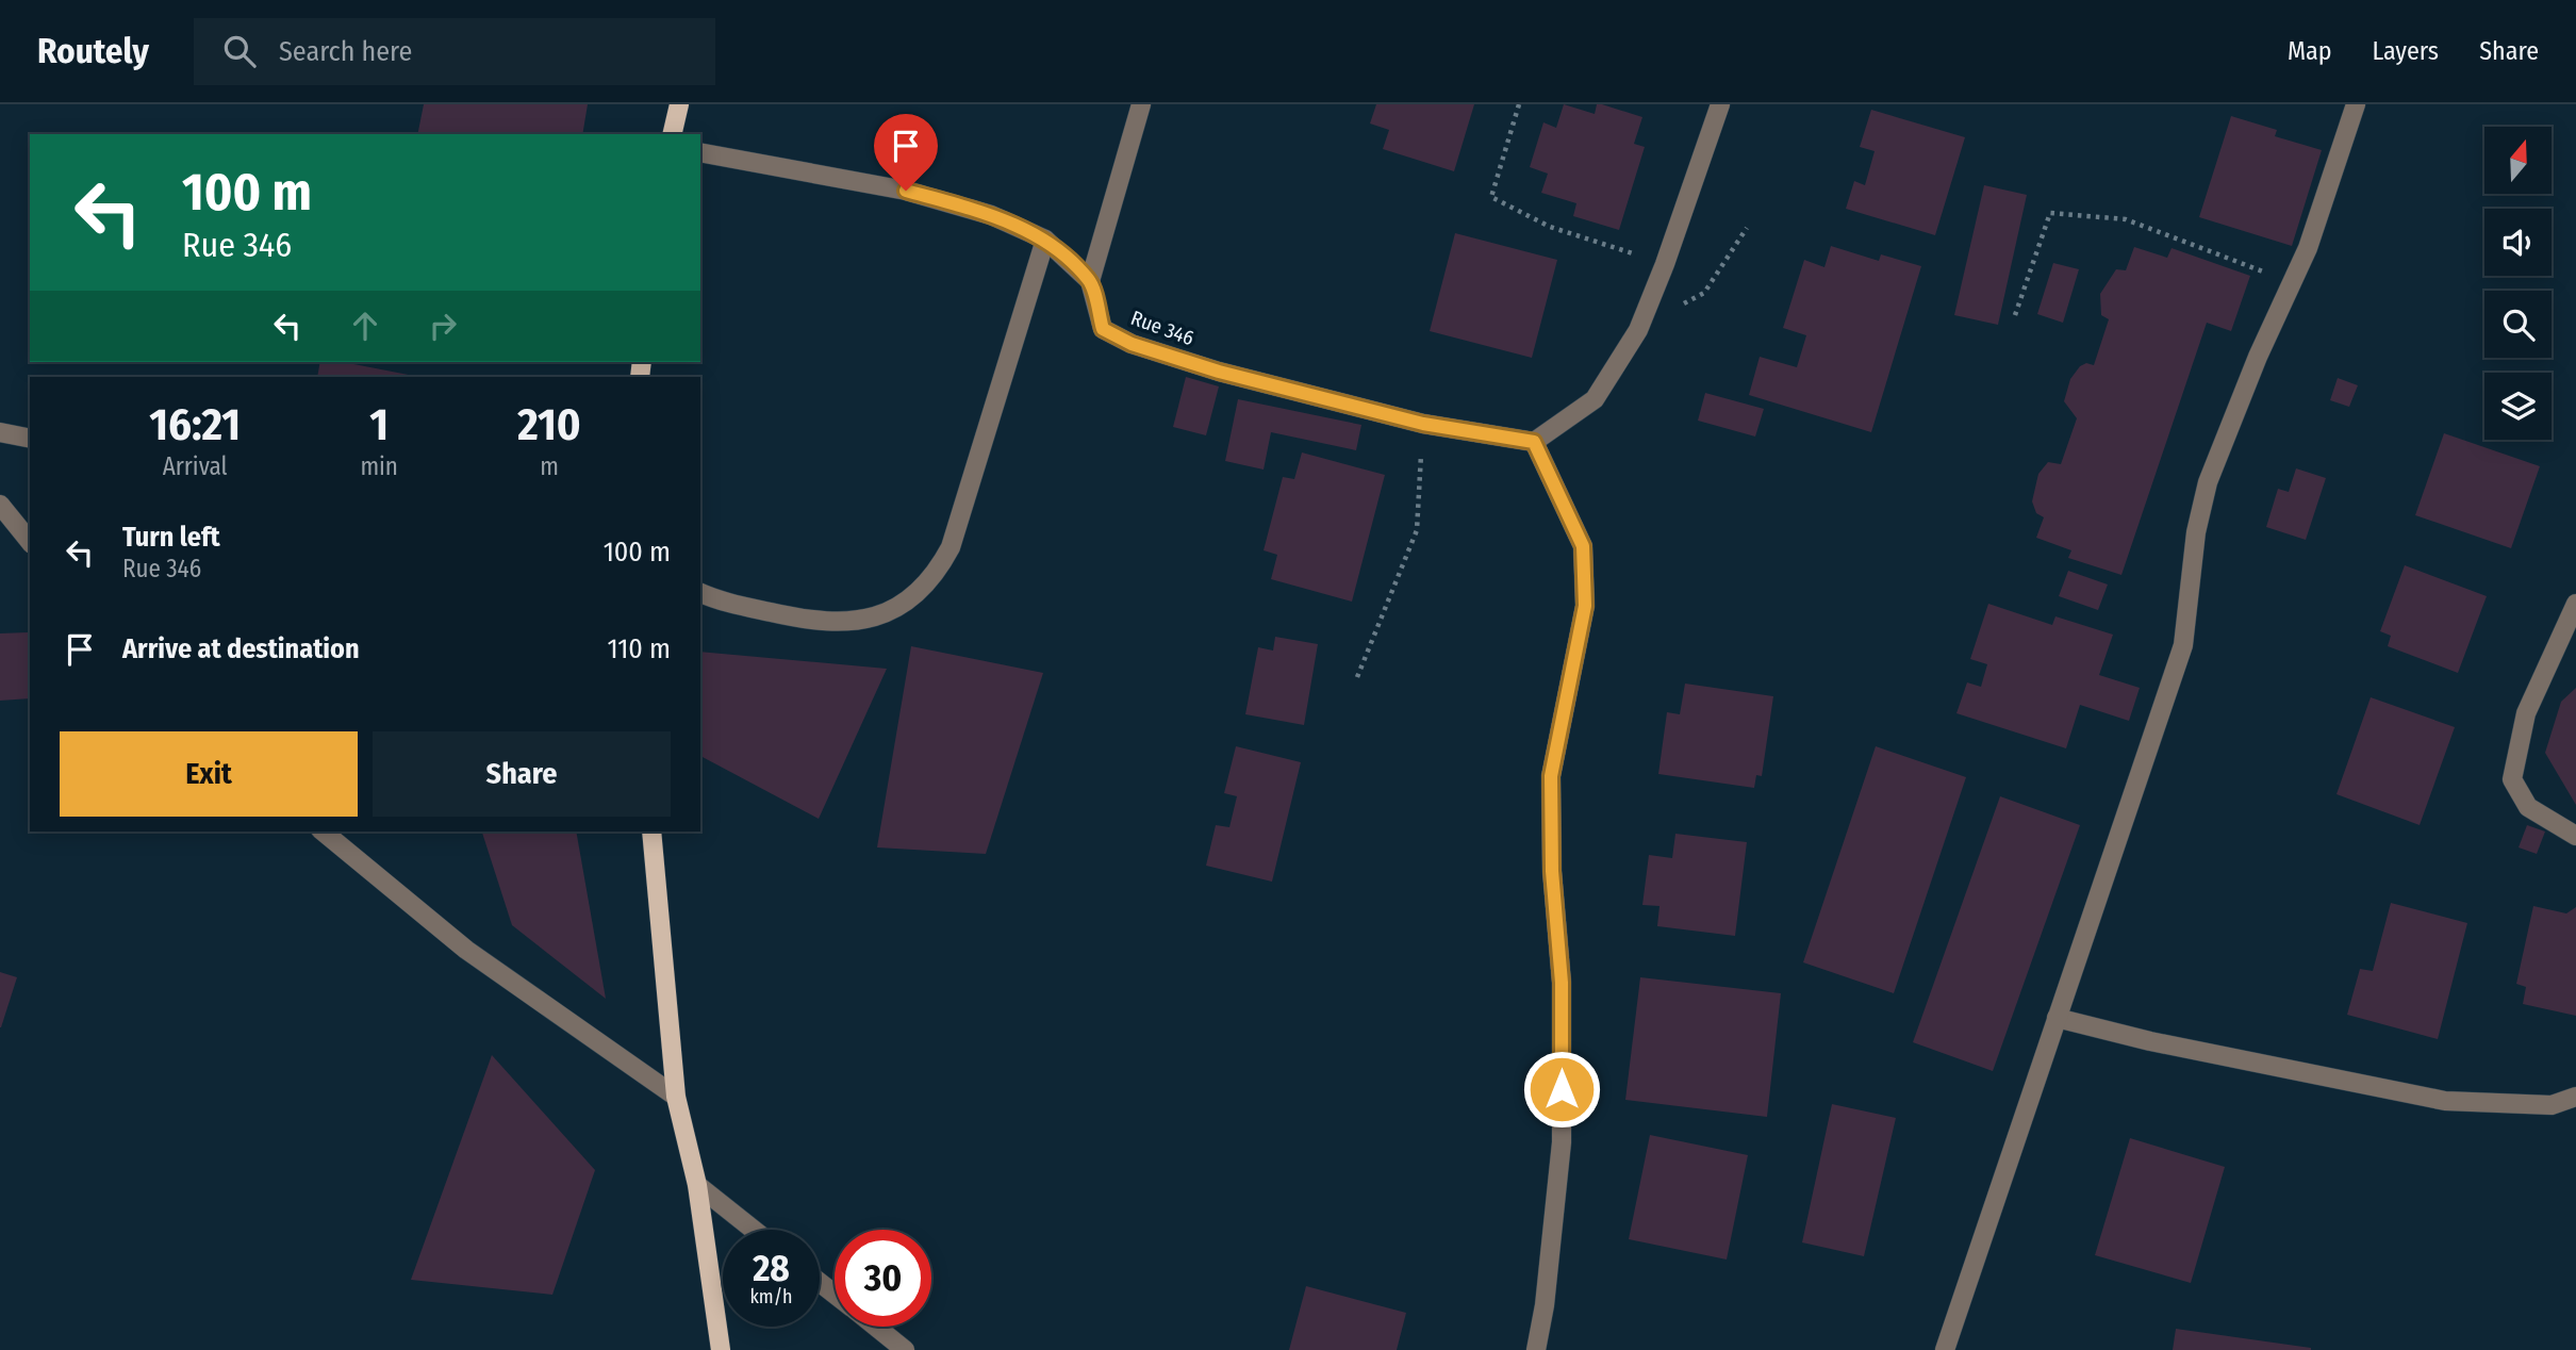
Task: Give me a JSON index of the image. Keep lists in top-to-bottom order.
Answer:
{
  "streets": {
    "street": ["Rue 346"]
  },
  "north": "top",
  "page": {
    "header": "Routely",
    "search": "Search here",
    "nav": ["Map", "Layers", "Share"],
    "turn": ["100 m", "Rue 346"],
    "eta": [
      "16:21",
      "Arrival",
      "1",
      "min",
      "210",
      "m"
    ],
    "list": [
      {
        "name": "Turn left",
        "note": "Rue 346",
        "value": "100 m"
      },
      {
        "name": "Arrive at destination",
        "value": "110 m"
      }
    ],
    "buttons": ["Exit", "Share"],
    "speed": "28 km/h",
    "limit": "30"
  }
}
